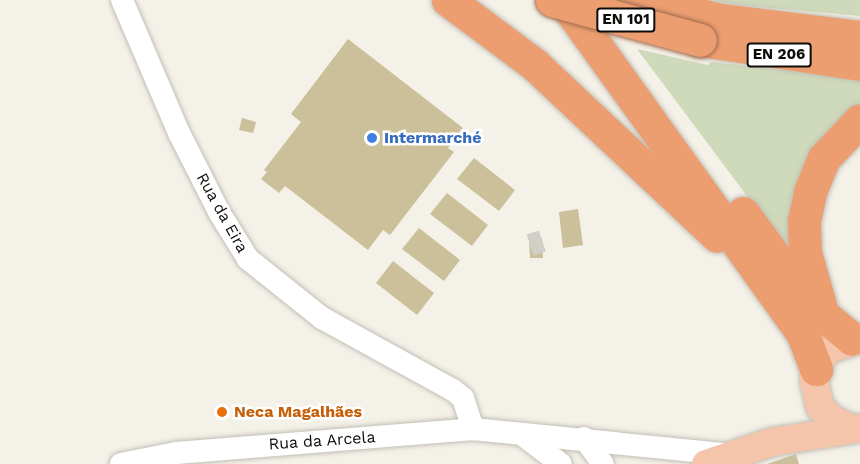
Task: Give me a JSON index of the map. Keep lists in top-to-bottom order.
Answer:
{
  "streets": {
    "highway": ["EN 101", "EN 206"],
    "street": ["Rua da Eira", "Rua da Arcela"]
  },
  "crossings": [
    ["EN 101", "EN 206"],
    ["Rua da Eira", "Rua da Arcela"]
  ],
  "places": ["Intermarché", "Neca Magalhães"]
}
